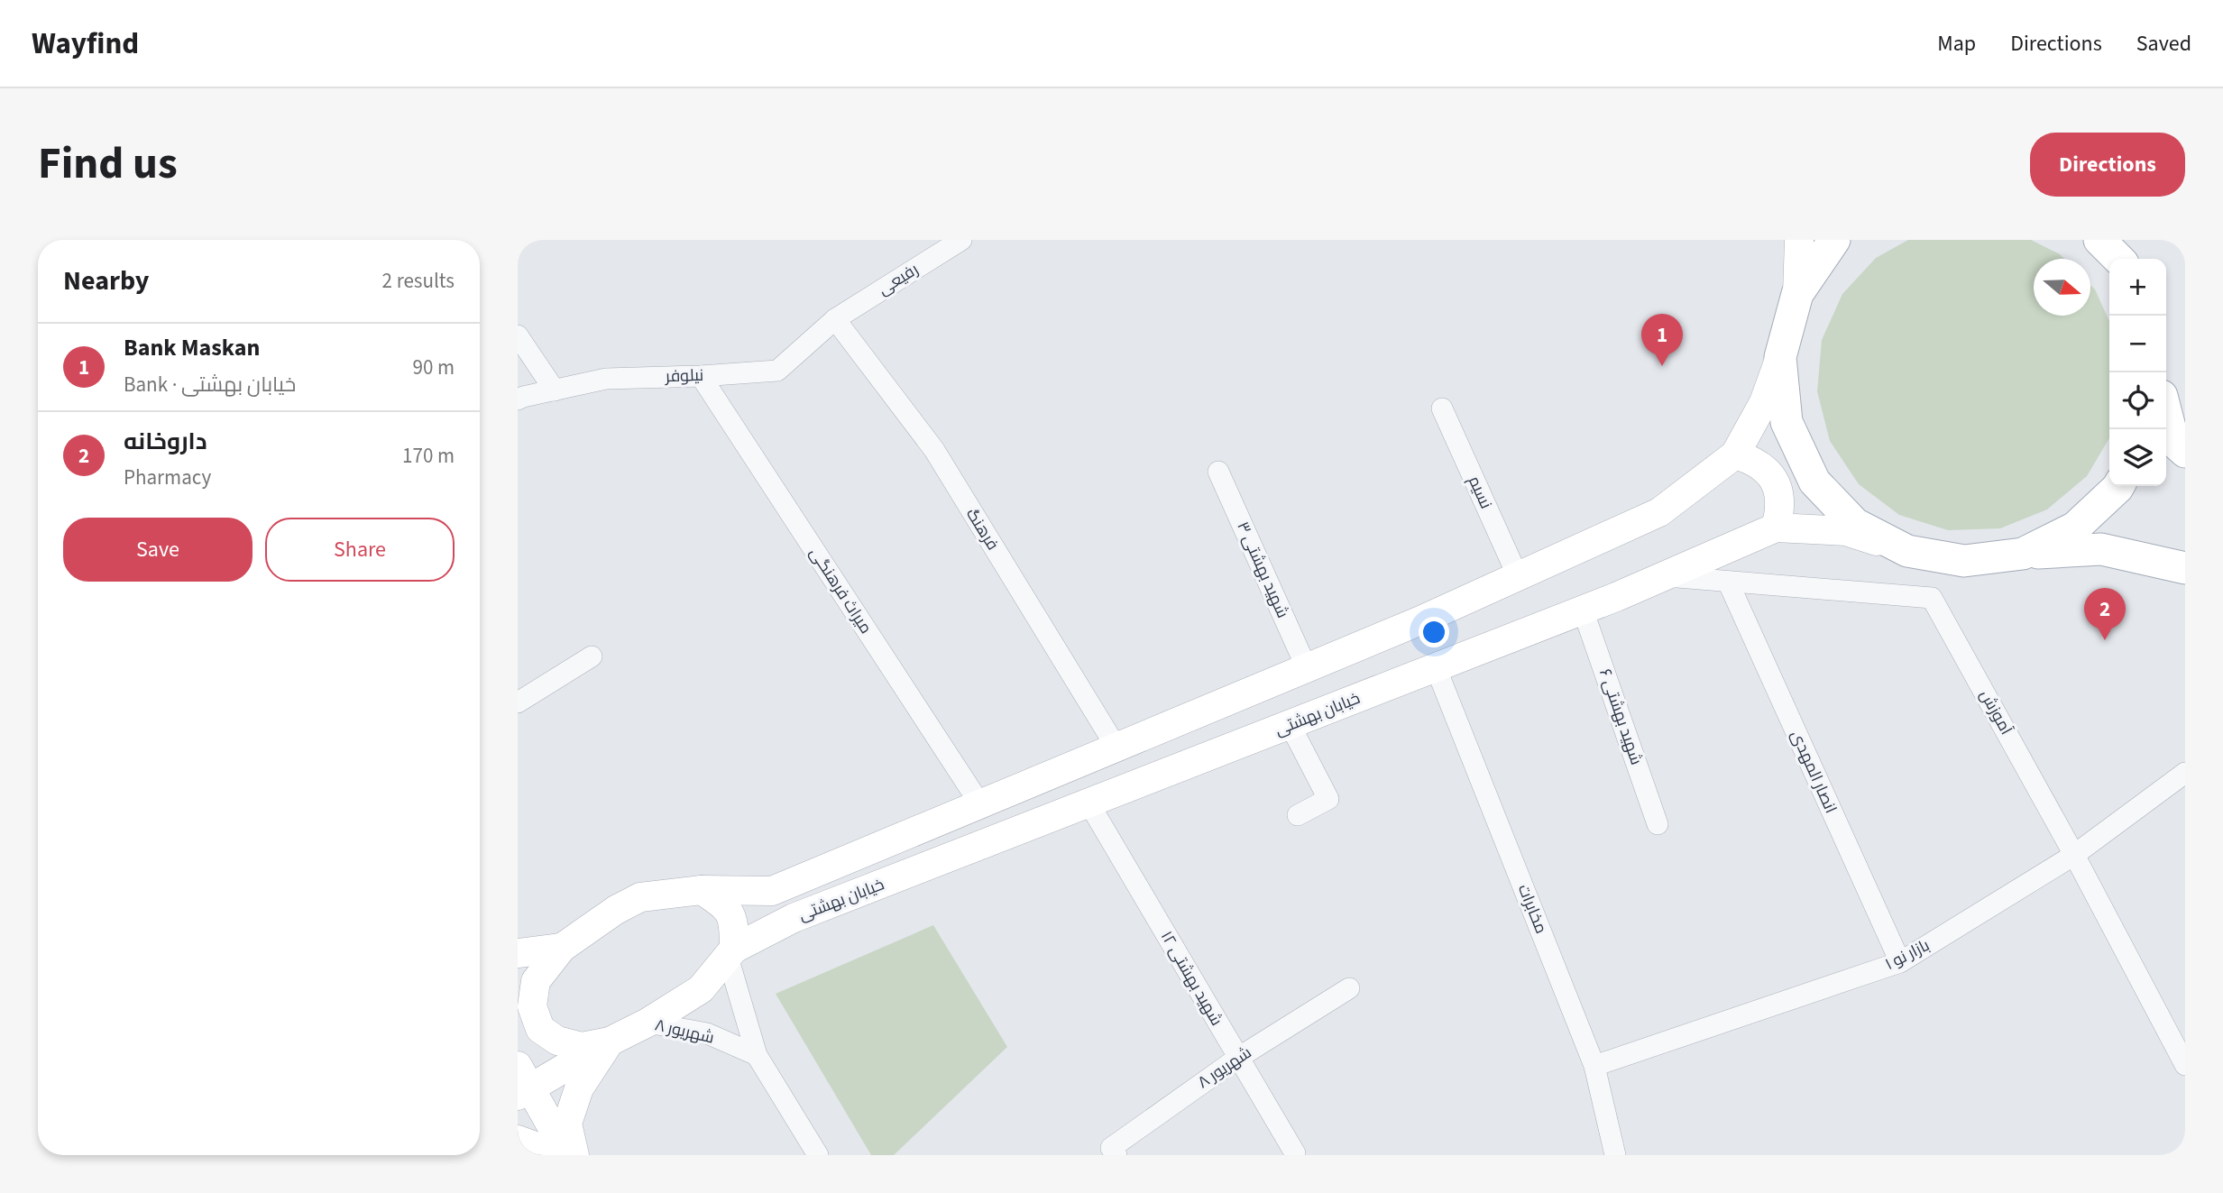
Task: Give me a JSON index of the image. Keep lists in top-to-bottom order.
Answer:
{
  "streets": {
    "main road": ["خیابان بهشتی"],
    "street": [
      "رفیعی",
      "نیلوفر",
      "نسیم",
      "فرهنگ",
      "شهید بهشتی ۳",
      "میراث فرهنگی",
      "آموزش",
      "شهید بهشتی ۶",
      "انصار المهدی",
      "مخابرات",
      "بازار نو ۱",
      "شهید بهشتی ۱۲",
      "۸ شهریور"
    ]
  },
  "crossings": [
    ["رفیعی", "نیلوفر"],
    ["رفیعی", "فرهنگ"],
    ["نیلوفر", "فرهنگ"],
    ["نیلوفر", "میراث فرهنگی"],
    ["آموزش", "خیابان بهشتی"],
    ["آموزش", "انصار المهدی"],
    ["آموزش", "بازار نو ۱"],
    ["خیابان بهشتی", "شهید بهشتی ۶"],
    ["خیابان بهشتی", "مخابرات"],
    ["خیابان بهشتی", "شهید بهشتی ۱۲"],
    ["انصار المهدی", "بازار نو ۱"],
    ["مخابرات", "بازار نو ۱"],
    ["شهید بهشتی ۱۲", "۸ شهریور"]
  ],
  "north": "right",
  "page": {
    "header": "Wayfind",
    "nav": ["Map", "Directions", "Saved"],
    "title": "Find us",
    "buttons": [
      "Directions",
      ["Save", "Share"]
    ],
    "heading": ["Nearby", "2 results"],
    "map_buttons": ["+", "−"],
    "pins": ["1", "2"],
    "list": [
      {
        "mark": "1",
        "name": "Bank Maskan",
        "note": "Bank · خیابان بهشتی",
        "value": "90 m"
      },
      {
        "mark": "2",
        "name": "داروخانه",
        "note": "Pharmacy",
        "value": "170 m"
      }
    ]
  }
}
